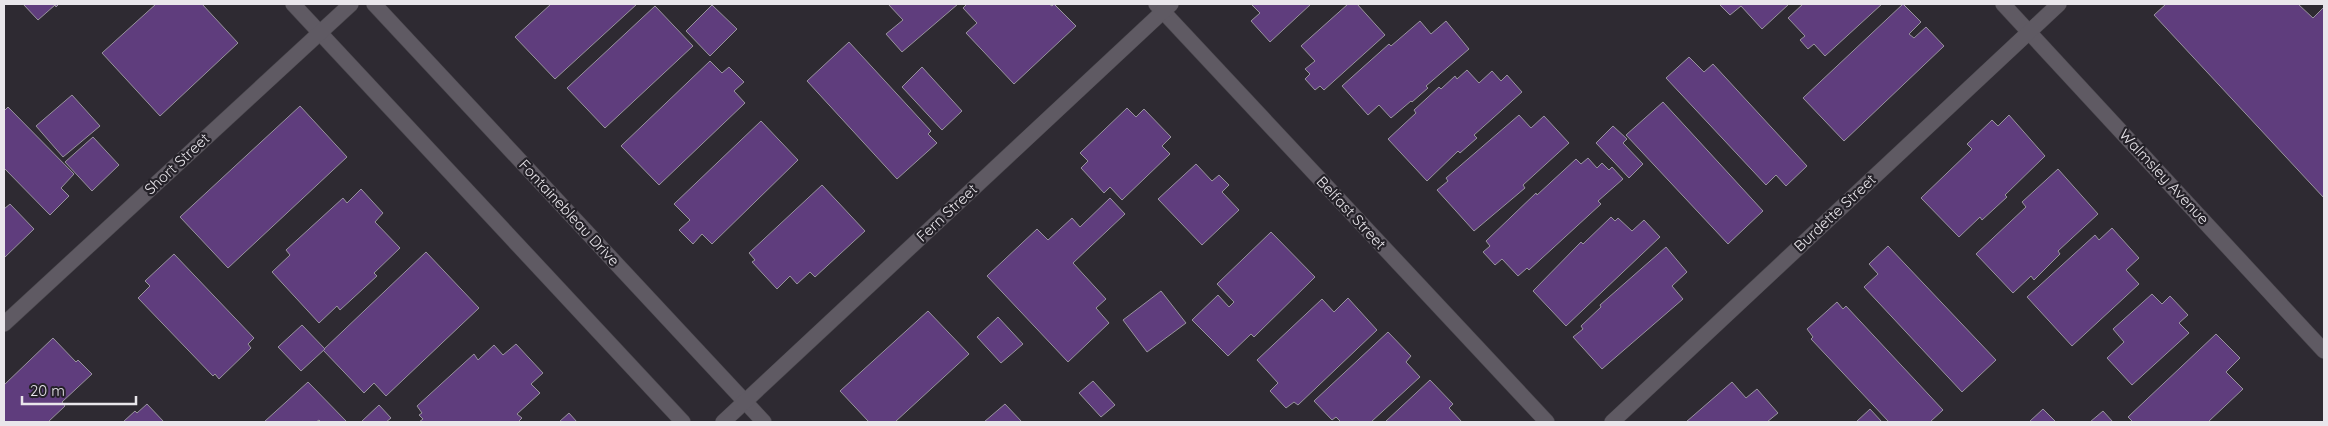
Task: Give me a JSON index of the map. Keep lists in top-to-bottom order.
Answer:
{
  "streets": {
    "street": [
      "Short Street",
      "Walmsley Avenue",
      "Fontainebleau Drive",
      "Fern Street",
      "Belfast Street",
      "Burdette Street"
    ]
  },
  "crossings": [
    ["Walmsley Avenue", "Burdette Street"],
    ["Fontainebleau Drive", "Fern Street"],
    ["Fern Street", "Belfast Street"]
  ],
  "scale_bar": "20 m"
}
